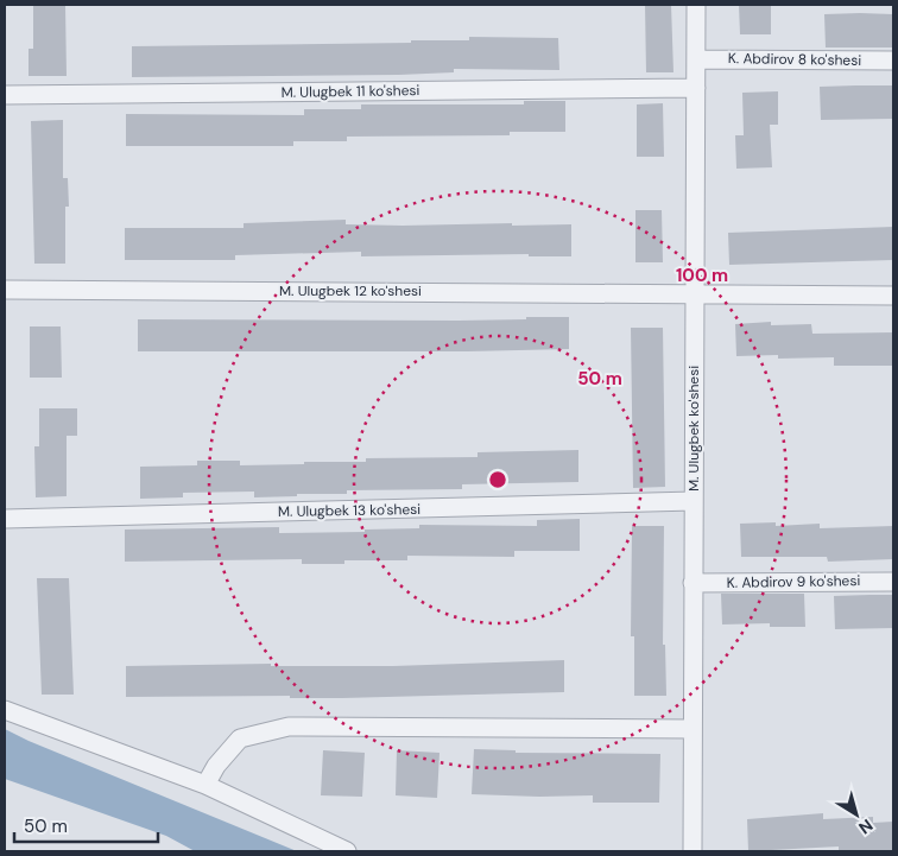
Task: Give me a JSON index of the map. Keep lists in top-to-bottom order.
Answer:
{
  "streets": {
    "street": [
      "K. Abdirov 8 ko'shesi",
      "M. Ulugbek 11 ko'shesi",
      "M. Ulugbek 12 ko'shesi",
      "M. Ulugbek ko'shesi",
      "M. Ulugbek 13 ko'shesi",
      "K. Abdirov 9 ko'shesi"
    ]
  },
  "crossings": [
    ["K. Abdirov 8 ko'shesi", "M. Ulugbek ko'shesi"],
    ["M. Ulugbek 11 ko'shesi", "M. Ulugbek ko'shesi"],
    ["M. Ulugbek 12 ko'shesi", "M. Ulugbek ko'shesi"],
    ["M. Ulugbek ko'shesi", "M. Ulugbek 13 ko'shesi"],
    ["M. Ulugbek ko'shesi", "K. Abdirov 9 ko'shesi"]
  ],
  "scale_bar": "50 m",
  "north": "bottom right",
  "rings": ["100 m", "50 m"]
}
